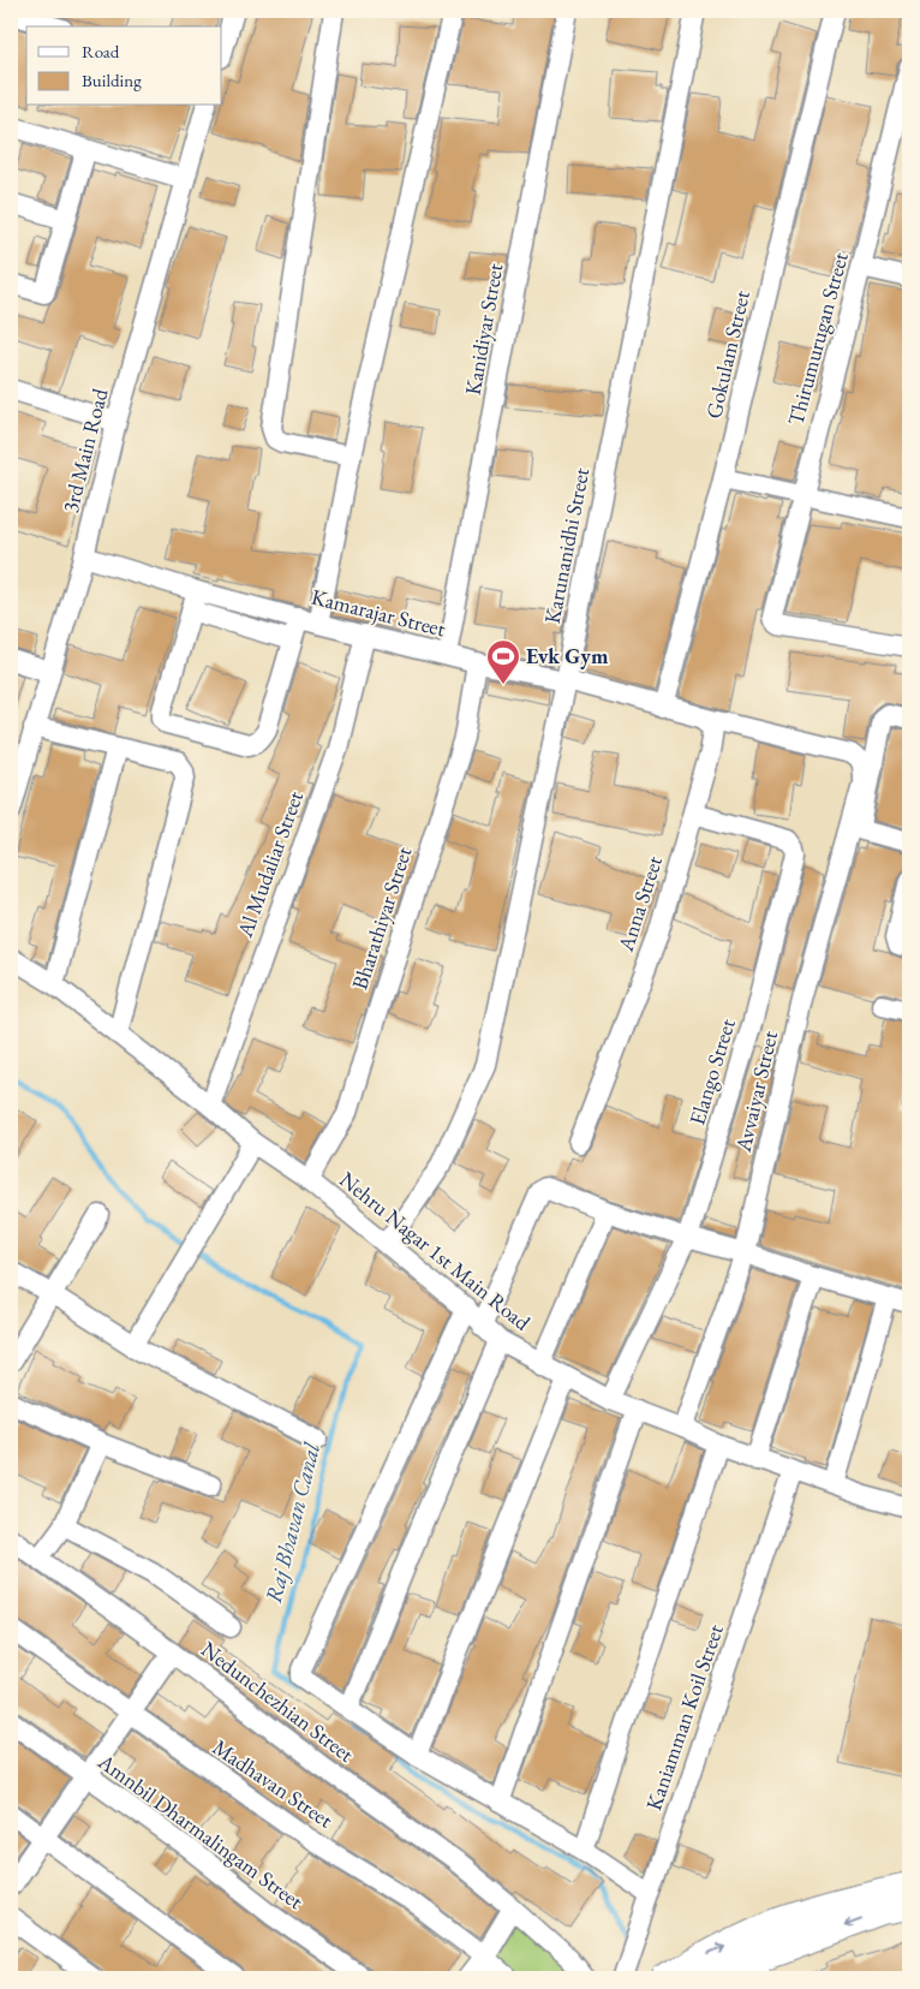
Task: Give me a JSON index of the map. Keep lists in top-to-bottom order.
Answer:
{
  "streets": {
    "street": [
      "Kanidiyar Street",
      "Thirumurugan Street",
      "Gokulam Street",
      "3rd Main Road",
      "Karunanidhi Street",
      "Kamarajar Street",
      "Al Mudaliar Street",
      "Anna Street",
      "Bharathiyar Street",
      "Elango Street",
      "Avvaiyar Street",
      "Nehru Nagar 1st Main Road",
      "Nedunchezhian Street",
      "Kaniamman Koil Street",
      "Madhavan Street",
      "Amnbil Dharmalingam Street"
    ]
  },
  "crossings": [
    ["Kanidiyar Street", "Kamarajar Street"],
    ["Gokulam Street", "Kamarajar Street"],
    ["3rd Main Road", "Kamarajar Street"],
    ["Karunanidhi Street", "Kamarajar Street"],
    ["Karunanidhi Street", "Nehru Nagar 1st Main Road"],
    ["Kamarajar Street", "Al Mudaliar Street"],
    ["Kamarajar Street", "Bharathiyar Street"],
    ["Al Mudaliar Street", "Nehru Nagar 1st Main Road"],
    ["Anna Street", "Elango Street"],
    ["Anna Street", "Avvaiyar Street"],
    ["Bharathiyar Street", "Nehru Nagar 1st Main Road"],
    ["Elango Street", "Nehru Nagar 1st Main Road"],
    ["Avvaiyar Street", "Nehru Nagar 1st Main Road"],
    ["Nehru Nagar 1st Main Road", "Kaniamman Koil Street"]
  ],
  "water": ["Raj Bhavan Canal"],
  "places": {
    "sports": ["Evk Gym"]
  },
  "legend": ["Road", "Building"]
}
